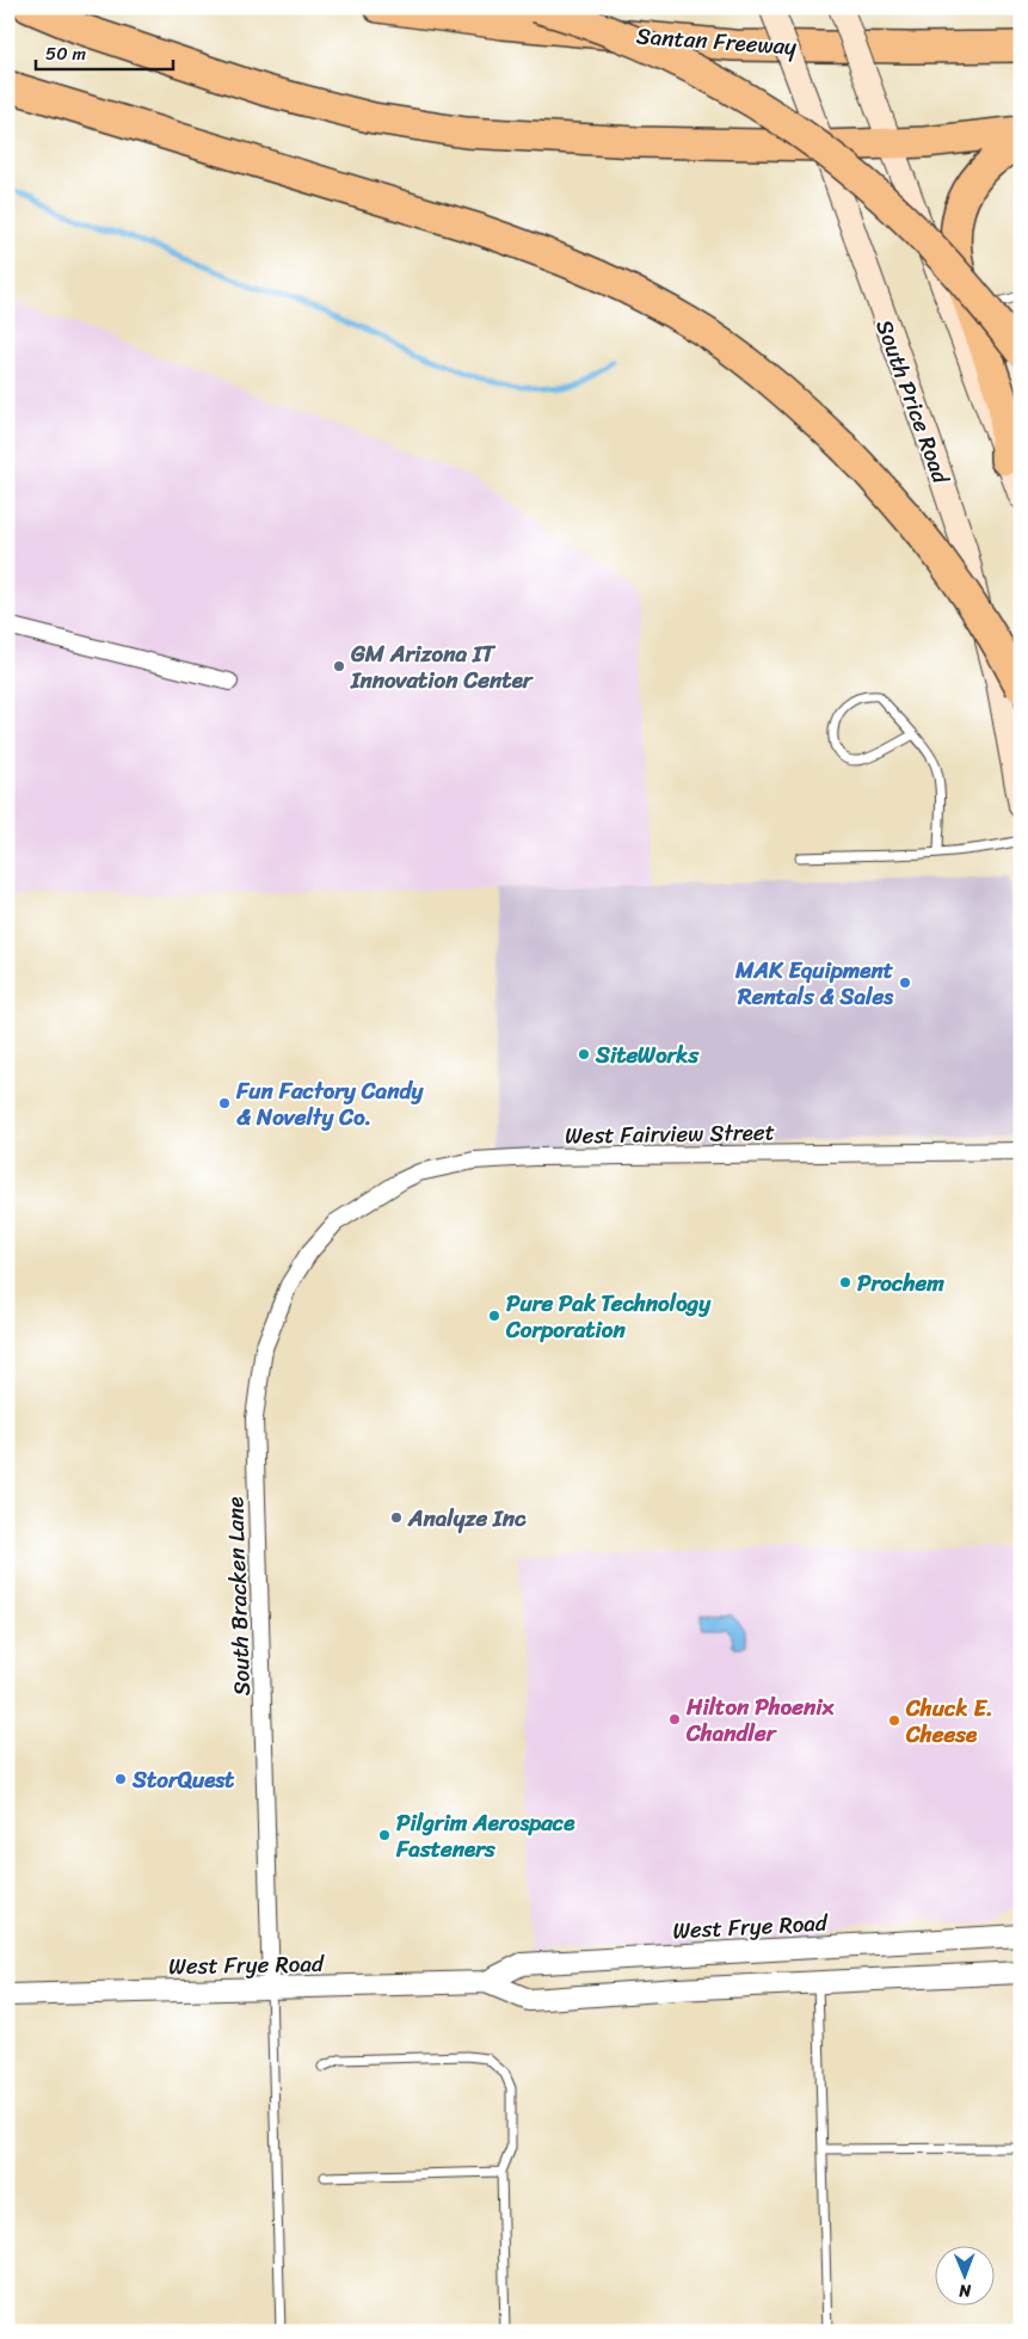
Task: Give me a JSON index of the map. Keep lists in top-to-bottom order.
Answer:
{
  "streets": {
    "highway": ["Santan Freeway"],
    "main road": ["South Price Road"],
    "street": ["West Fairview Street", "South Bracken Lane", "West Frye Road"]
  },
  "crossings": [
    ["West Fairview Street", "South Bracken Lane"],
    ["South Bracken Lane", "West Frye Road"]
  ],
  "places": [
    "GM Arizona IT Innovation Center",
    "MAK Equipment Rentals & Sales",
    "SiteWorks",
    "Fun Factory Candy & Novelty Co.",
    "Prochem",
    "Pure Pak Technology Corporation",
    "Analyze Inc",
    "Hilton Phoenix Chandler",
    "Chuck E. Cheese",
    "StorQuest",
    "Pilgrim Aerospace Fasteners"
  ],
  "scale_bar": "50 m",
  "north": "bottom"
}
